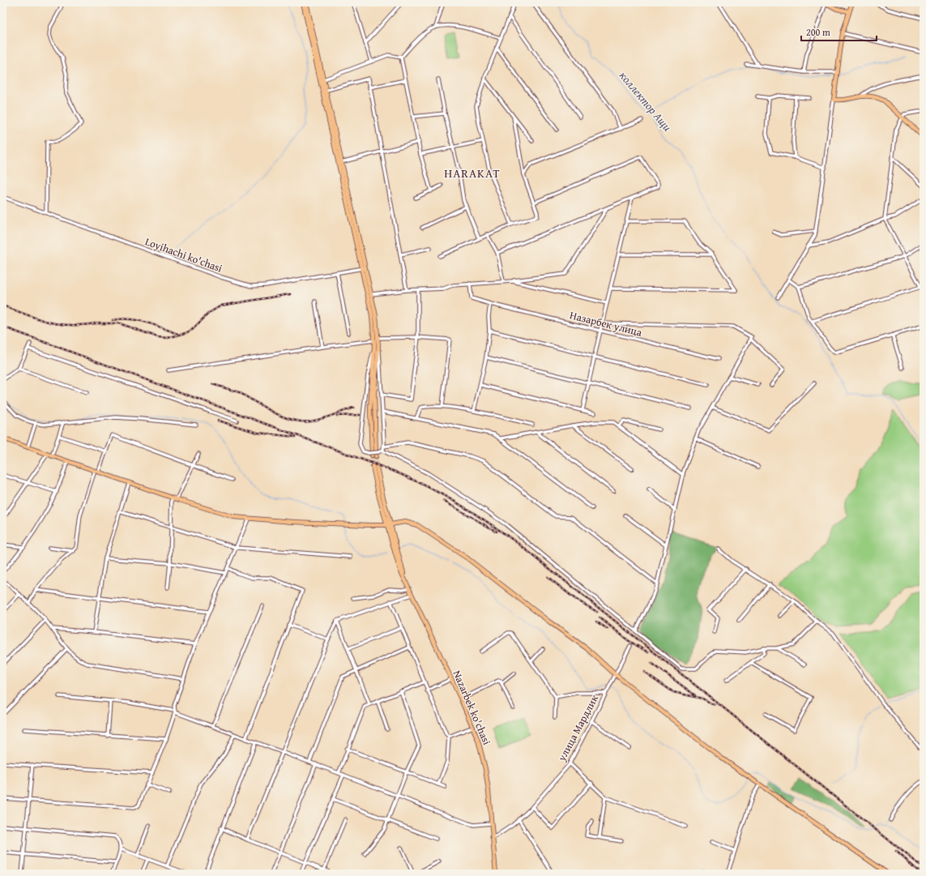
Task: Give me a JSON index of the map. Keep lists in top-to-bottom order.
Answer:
{
  "streets": {
    "main road": ["Nazarbek ko'chasi"],
    "street": ["Loyihachi ko'chasi", "Назарбек улица", "улица Мардлик"]
  },
  "crossings": [
    ["Nazarbek ko'chasi", "улица Мардлик"]
  ],
  "districts": ["HARAKAT"],
  "water": ["коллектор Ащи"],
  "scale_bar": "200 m"
}
